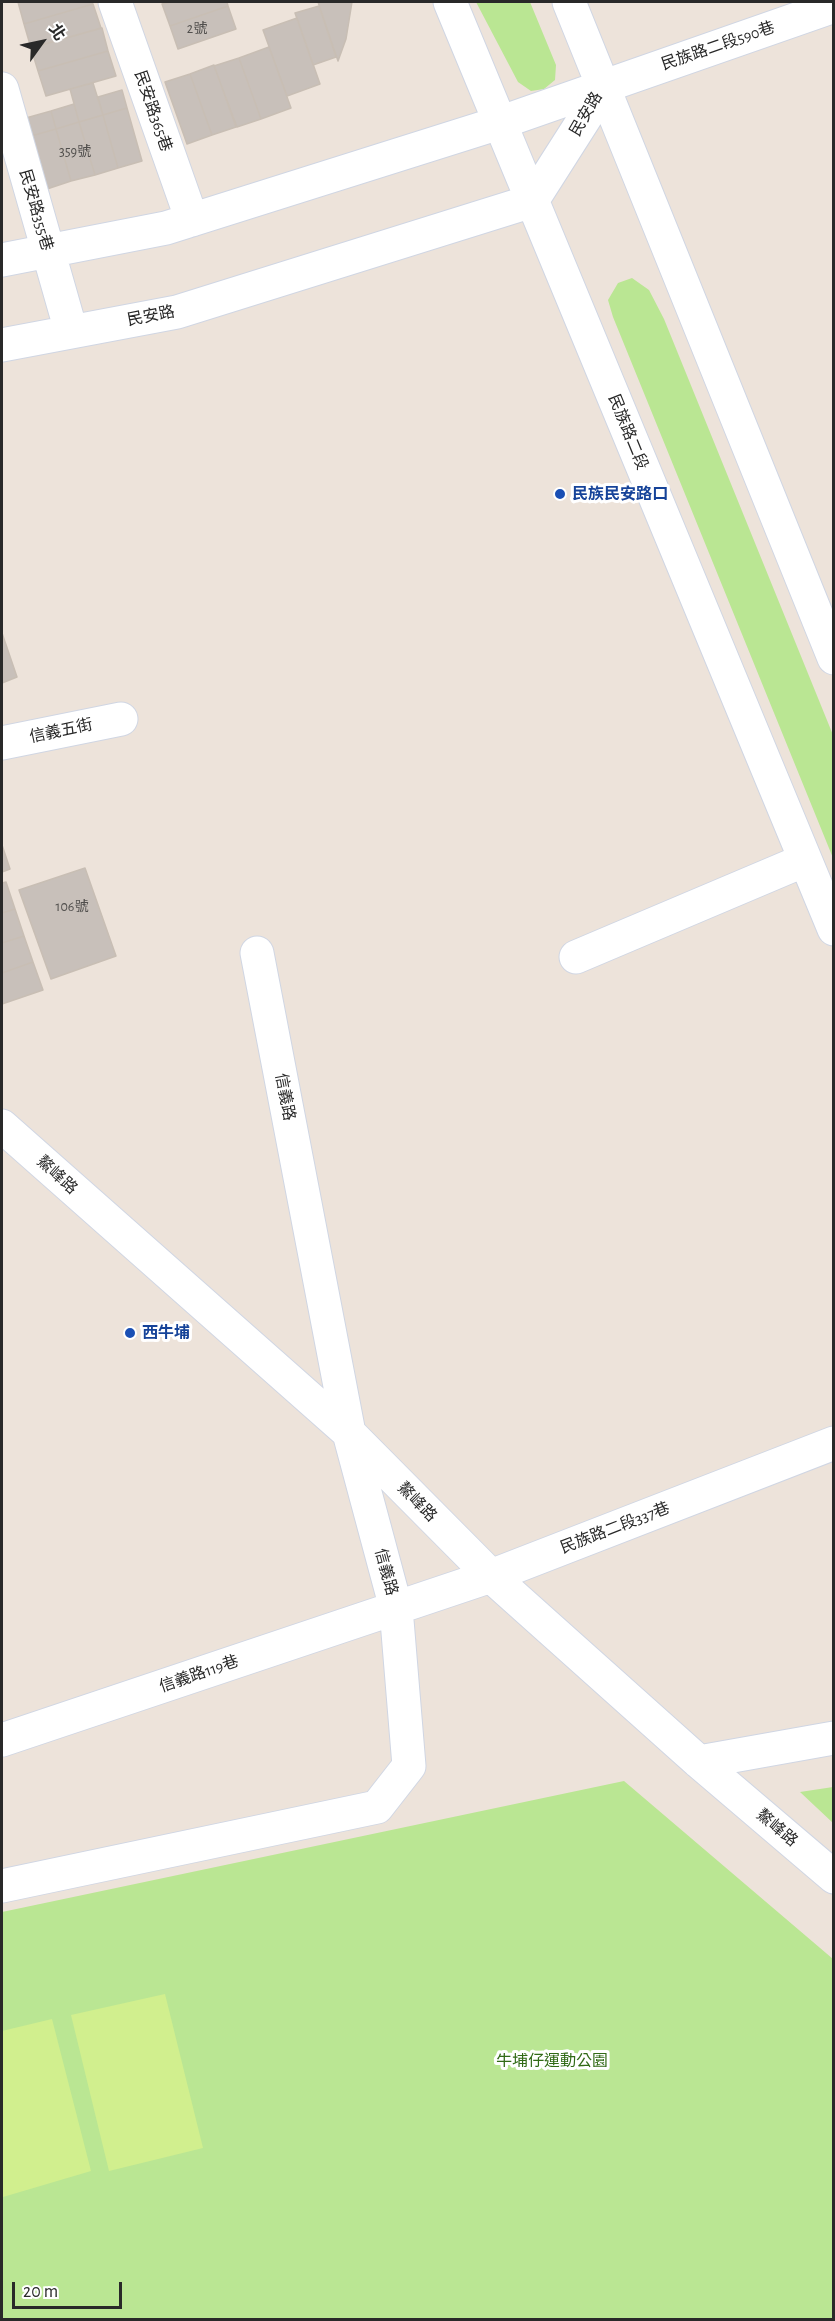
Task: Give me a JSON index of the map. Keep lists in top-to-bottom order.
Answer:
{
  "streets": {
    "street": [
      "民族路二段590巷",
      "民安路365巷",
      "民安路",
      "民安路355巷",
      "民族路二段",
      "信義五街",
      "信義路",
      "鰲峰路",
      "民族路二段337巷",
      "信義路119巷"
    ]
  },
  "crossings": [
    ["民族路二段590巷", "民安路"],
    ["民安路365巷", "民安路"],
    ["民安路", "民安路355巷"],
    ["民安路", "民族路二段"],
    ["信義路", "鰲峰路"],
    ["信義路", "民族路二段337巷"],
    ["信義路", "信義路119巷"],
    ["鰲峰路", "民族路二段337巷"],
    ["民族路二段337巷", "信義路119巷"]
  ],
  "parks": ["牛埔仔運動公園"],
  "places": ["民族民安路口", "西牛埔"],
  "house_numbers": ["2號", "359號", "106號"],
  "scale_bar": "20 m",
  "north": "top right"
}
